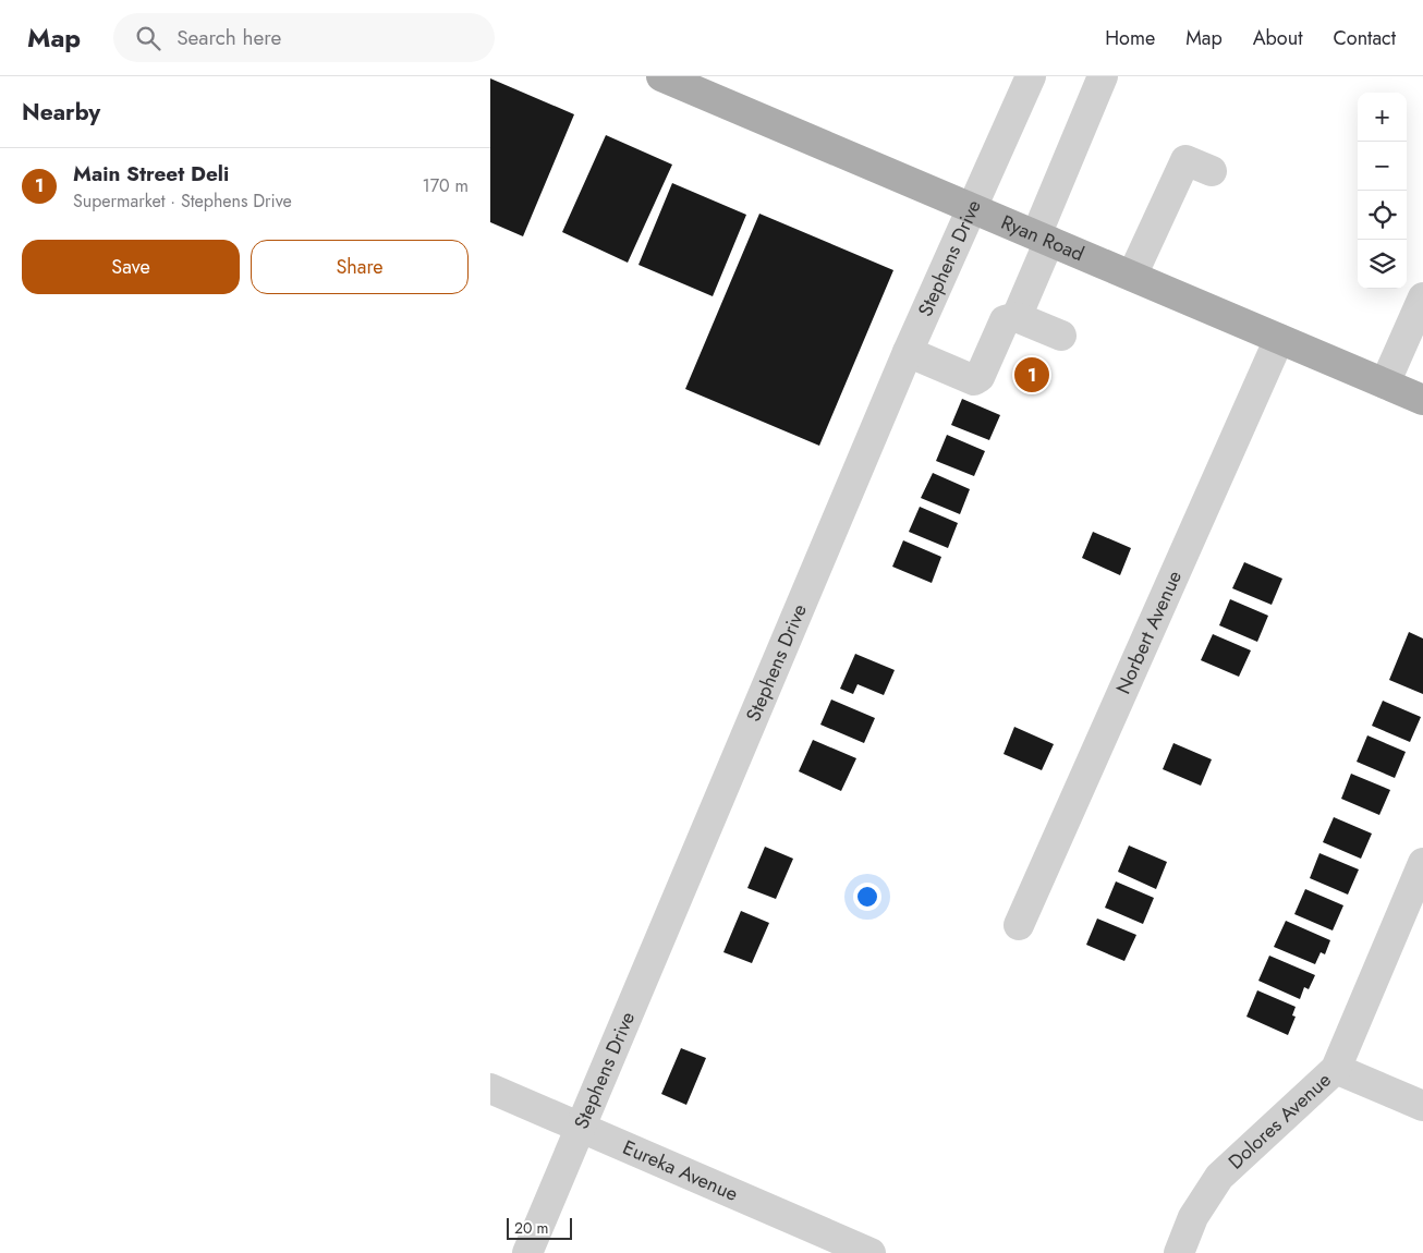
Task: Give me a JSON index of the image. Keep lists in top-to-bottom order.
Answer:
{
  "streets": {
    "main road": ["Ryan Road"],
    "street": [
      "Stephens Drive",
      "Norbert Avenue",
      "Dolores Avenue",
      "Eureka Avenue"
    ]
  },
  "crossings": [
    ["Ryan Road", "Stephens Drive"],
    ["Ryan Road", "Norbert Avenue"],
    ["Stephens Drive", "Eureka Avenue"]
  ],
  "scale_bar": "20 m",
  "page": {
    "header": "Map",
    "search": "Search here",
    "nav": [
      "Home",
      "Map",
      "About",
      "Contact"
    ],
    "heading": "Nearby",
    "map_buttons": ["+", "−"],
    "list": [
      {
        "mark": "1",
        "name": "Main Street Deli",
        "note": "Supermarket · Stephens Drive",
        "value": "170 m"
      }
    ],
    "buttons": ["Save", "Share"],
    "pins": "1",
    "scale": "20 m"
  }
}
